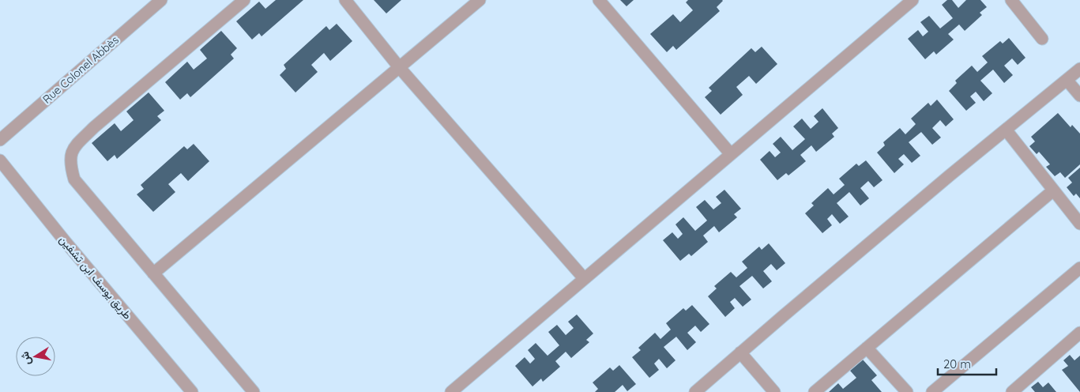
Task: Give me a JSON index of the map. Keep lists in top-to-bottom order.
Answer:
{
  "streets": {
    "street": ["Rue Colonel Abbès", "طريق يوسف ابن تشفين"]
  },
  "scale_bar": "20 m",
  "north": "left"
}
